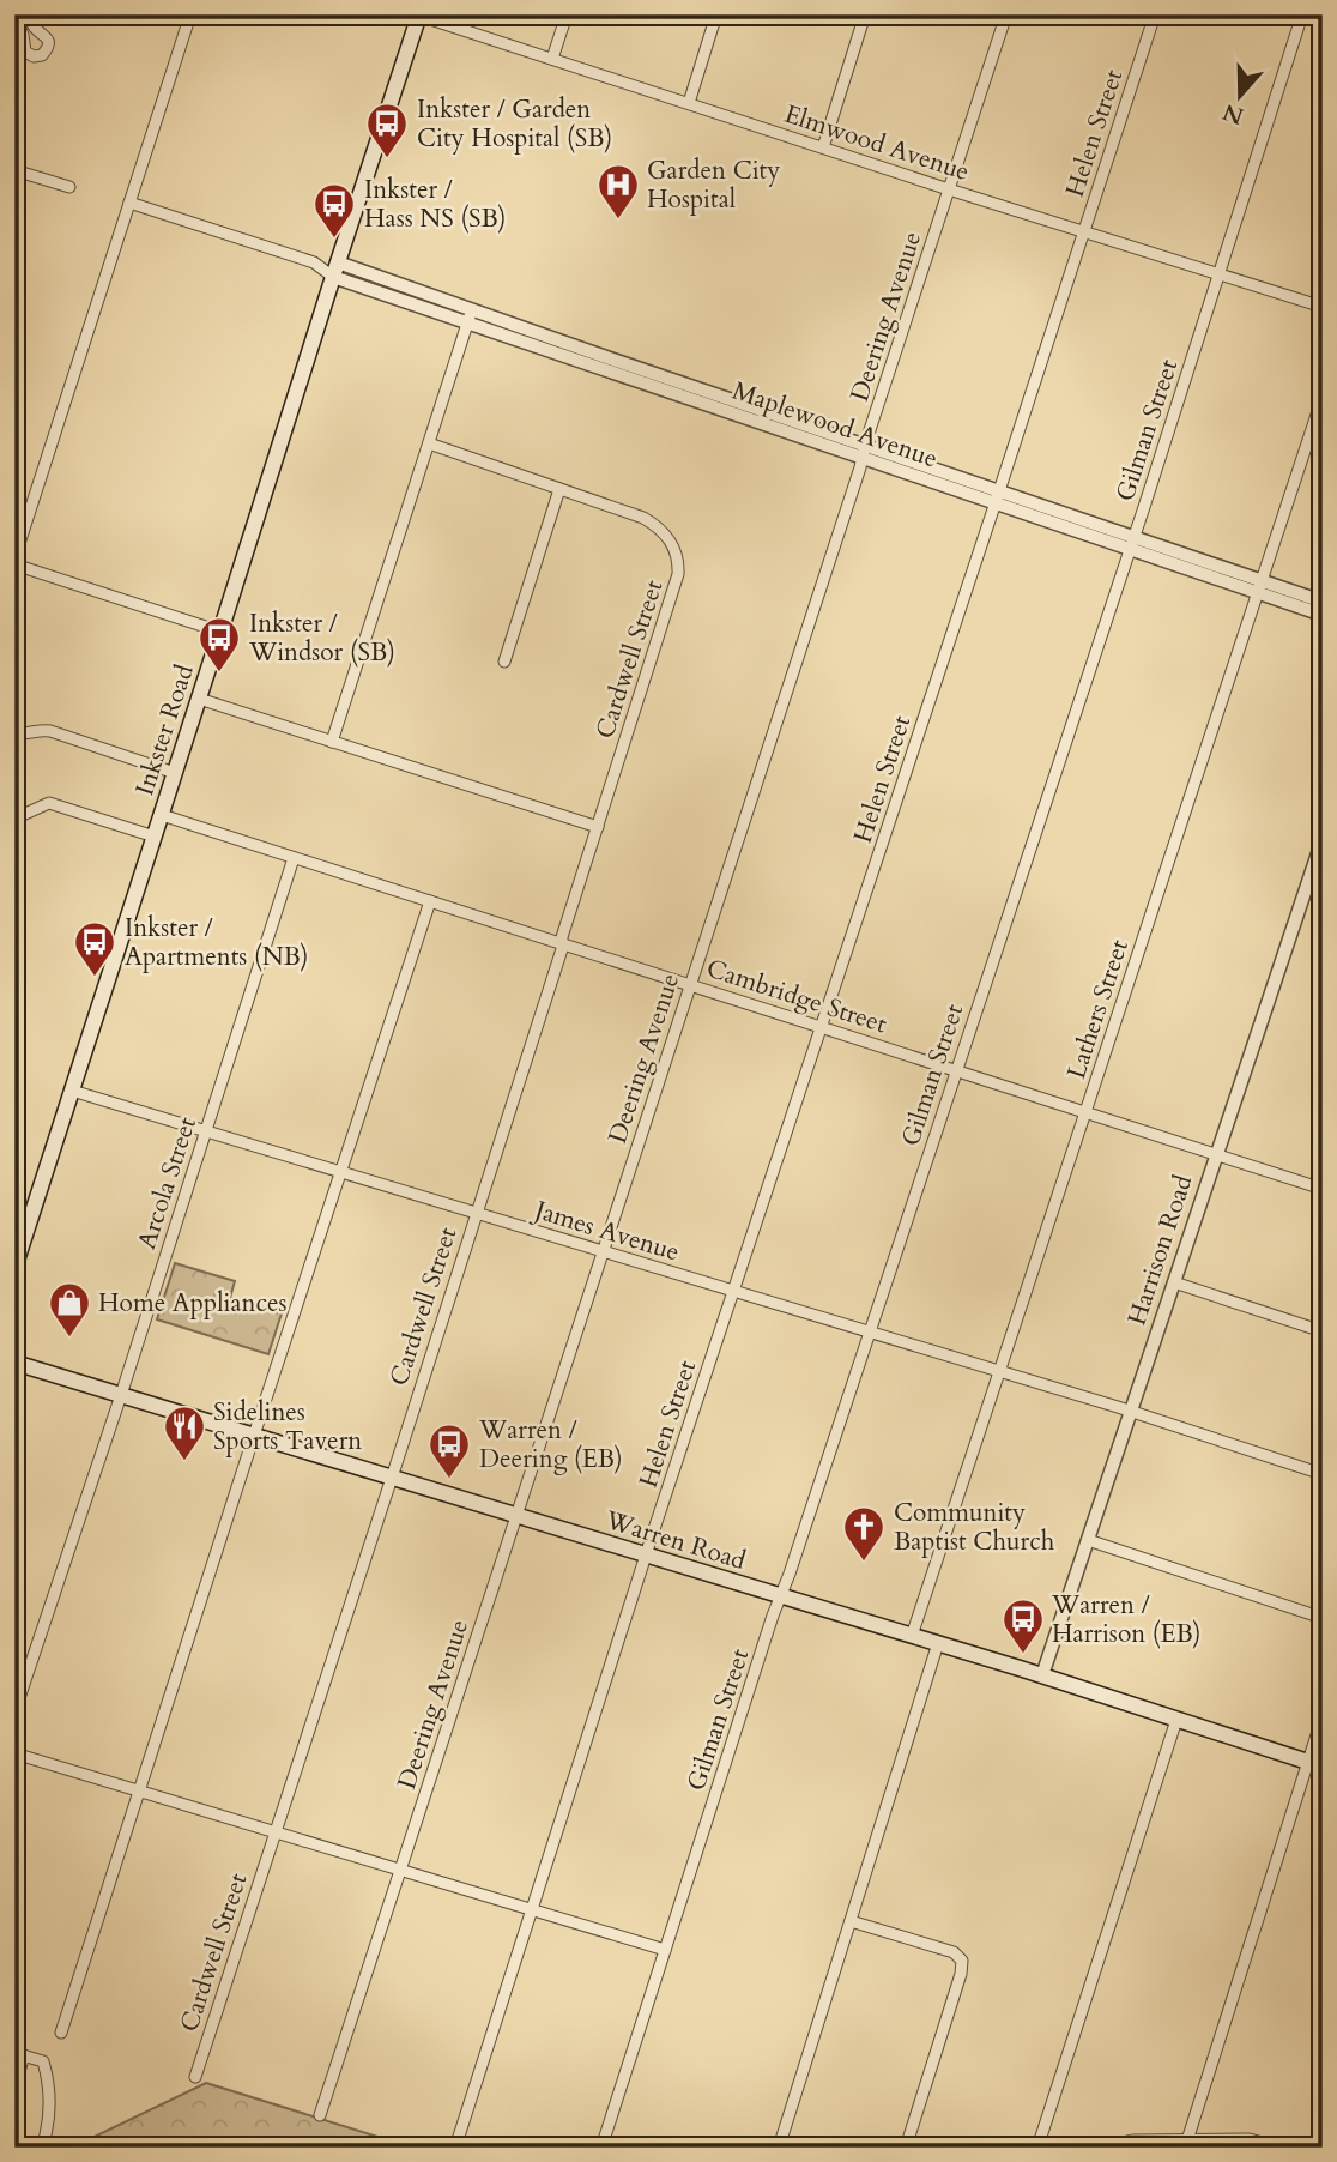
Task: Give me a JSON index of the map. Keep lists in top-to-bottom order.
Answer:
{
  "streets": {
    "main road": ["Inkster Road", "Warren Road"],
    "street": [
      "Helen Street",
      "Elmwood Avenue",
      "Deering Avenue",
      "Maplewood Avenue",
      "Gilman Street",
      "Cardwell Street",
      "Cambridge Street",
      "Lathers Street",
      "Arcola Street",
      "James Avenue",
      "Harrison Road"
    ]
  },
  "crossings": [
    ["Helen Street", "Elmwood Avenue"],
    ["Helen Street", "Maplewood Avenue"],
    ["Helen Street", "Cambridge Street"],
    ["Helen Street", "James Avenue"],
    ["Helen Street", "Warren Road"],
    ["Elmwood Avenue", "Deering Avenue"],
    ["Elmwood Avenue", "Gilman Street"],
    ["Elmwood Avenue", "Inkster Road"],
    ["Deering Avenue", "Maplewood Avenue"],
    ["Deering Avenue", "Cambridge Street"],
    ["Deering Avenue", "James Avenue"],
    ["Deering Avenue", "Warren Road"],
    ["Maplewood Avenue", "Gilman Street"],
    ["Maplewood Avenue", "Inkster Road"],
    ["Maplewood Avenue", "Lathers Street"],
    ["Gilman Street", "Cambridge Street"],
    ["Gilman Street", "James Avenue"],
    ["Gilman Street", "Warren Road"],
    ["Cardwell Street", "Cambridge Street"],
    ["Cardwell Street", "James Avenue"],
    ["Cardwell Street", "Warren Road"],
    ["Inkster Road", "Cambridge Street"],
    ["Inkster Road", "James Avenue"],
    ["Cambridge Street", "Lathers Street"],
    ["Cambridge Street", "Arcola Street"],
    ["Cambridge Street", "Harrison Road"],
    ["Lathers Street", "James Avenue"],
    ["Lathers Street", "Warren Road"],
    ["Arcola Street", "James Avenue"],
    ["Arcola Street", "Warren Road"],
    ["James Avenue", "Harrison Road"],
    ["Harrison Road", "Warren Road"]
  ],
  "places": {
    "bus stop": [
      "Inkster / Garden City Hospital (SB)",
      "Inkster / Hass NS (SB)",
      "Inkster / Windsor (SB)",
      "Inkster / Apartments (NB)",
      "Warren / Deering (EB)",
      "Warren / Harrison (EB)"
    ],
    "hospital": ["Garden City Hospital"],
    "shop": ["Home Appliances"],
    "restaurant": ["Sidelines Sports Tavern"],
    "church": ["Community Baptist Church"]
  },
  "north": "bottom"
}
